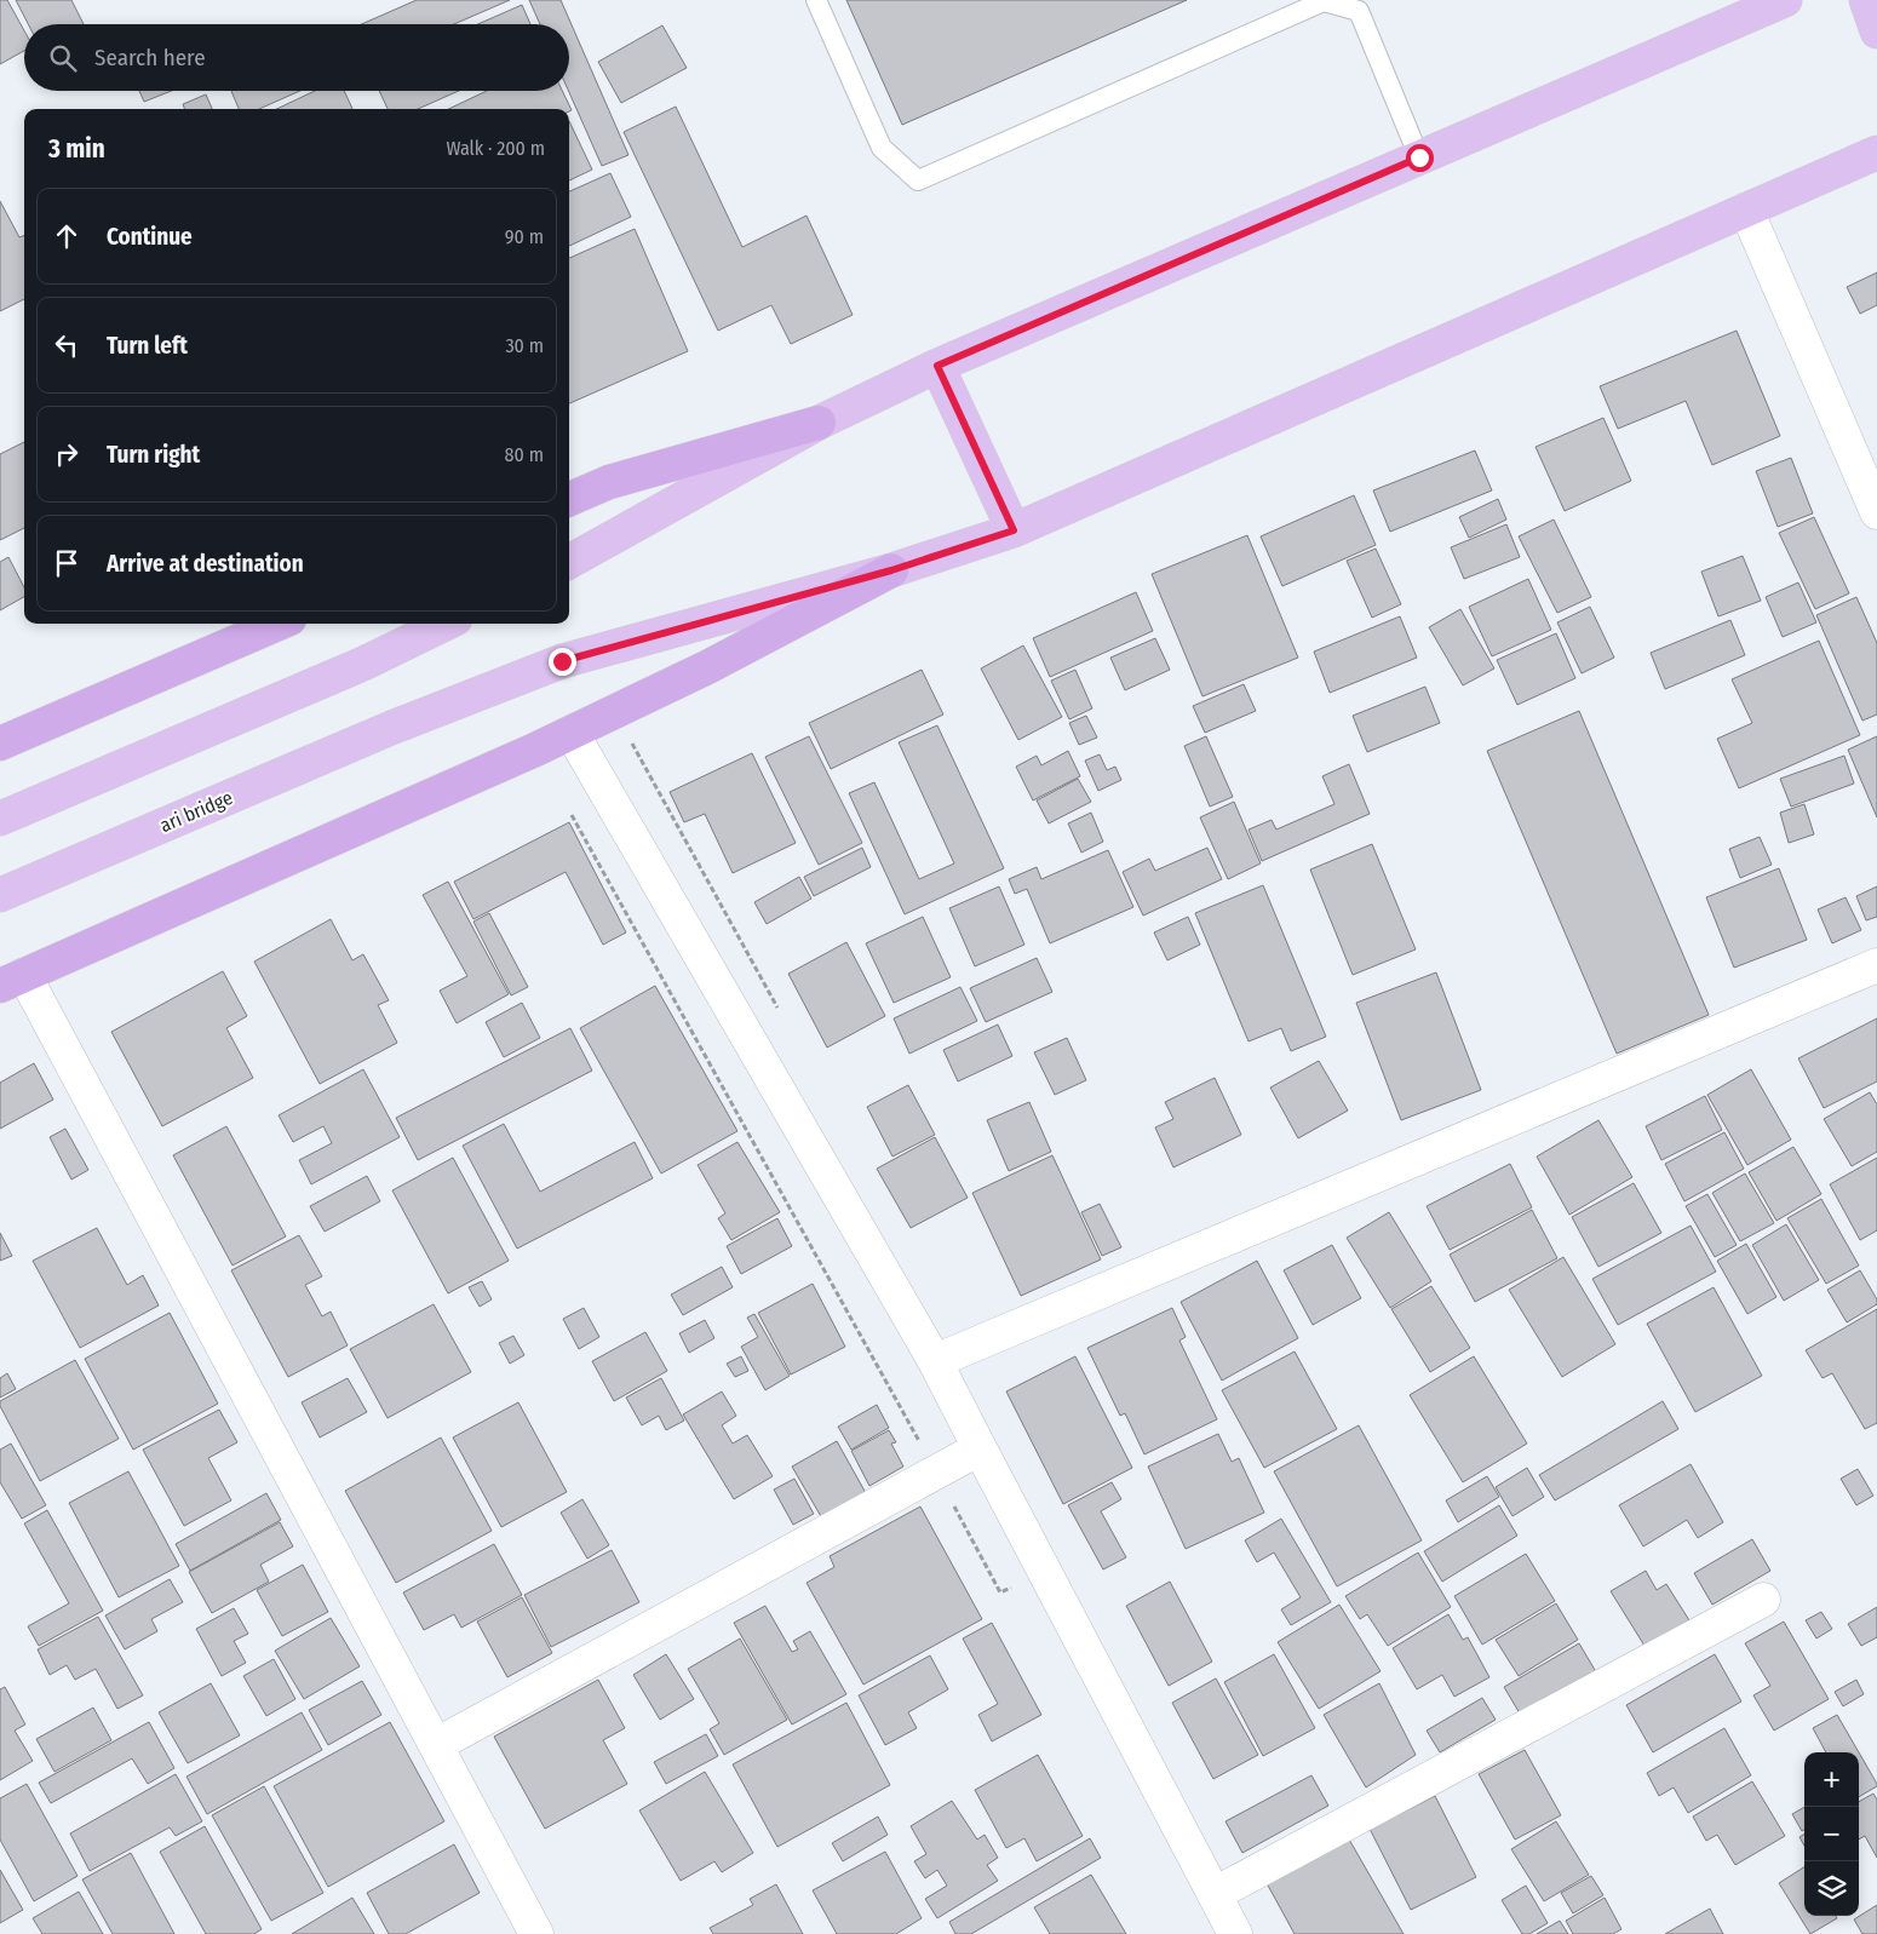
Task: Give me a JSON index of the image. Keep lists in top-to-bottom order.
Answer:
{
  "streets": {
    "main road": ["ari bridge"]
  },
  "page": {
    "search": "Search here",
    "heading": ["3 min", "Walk · 200 m"],
    "list": [
      ["Continue", "90 m"],
      ["Turn left", "30 m"],
      ["Turn right", "80 m"],
      "Arrive at destination"
    ],
    "map_buttons": ["+", "−"]
  }
}
